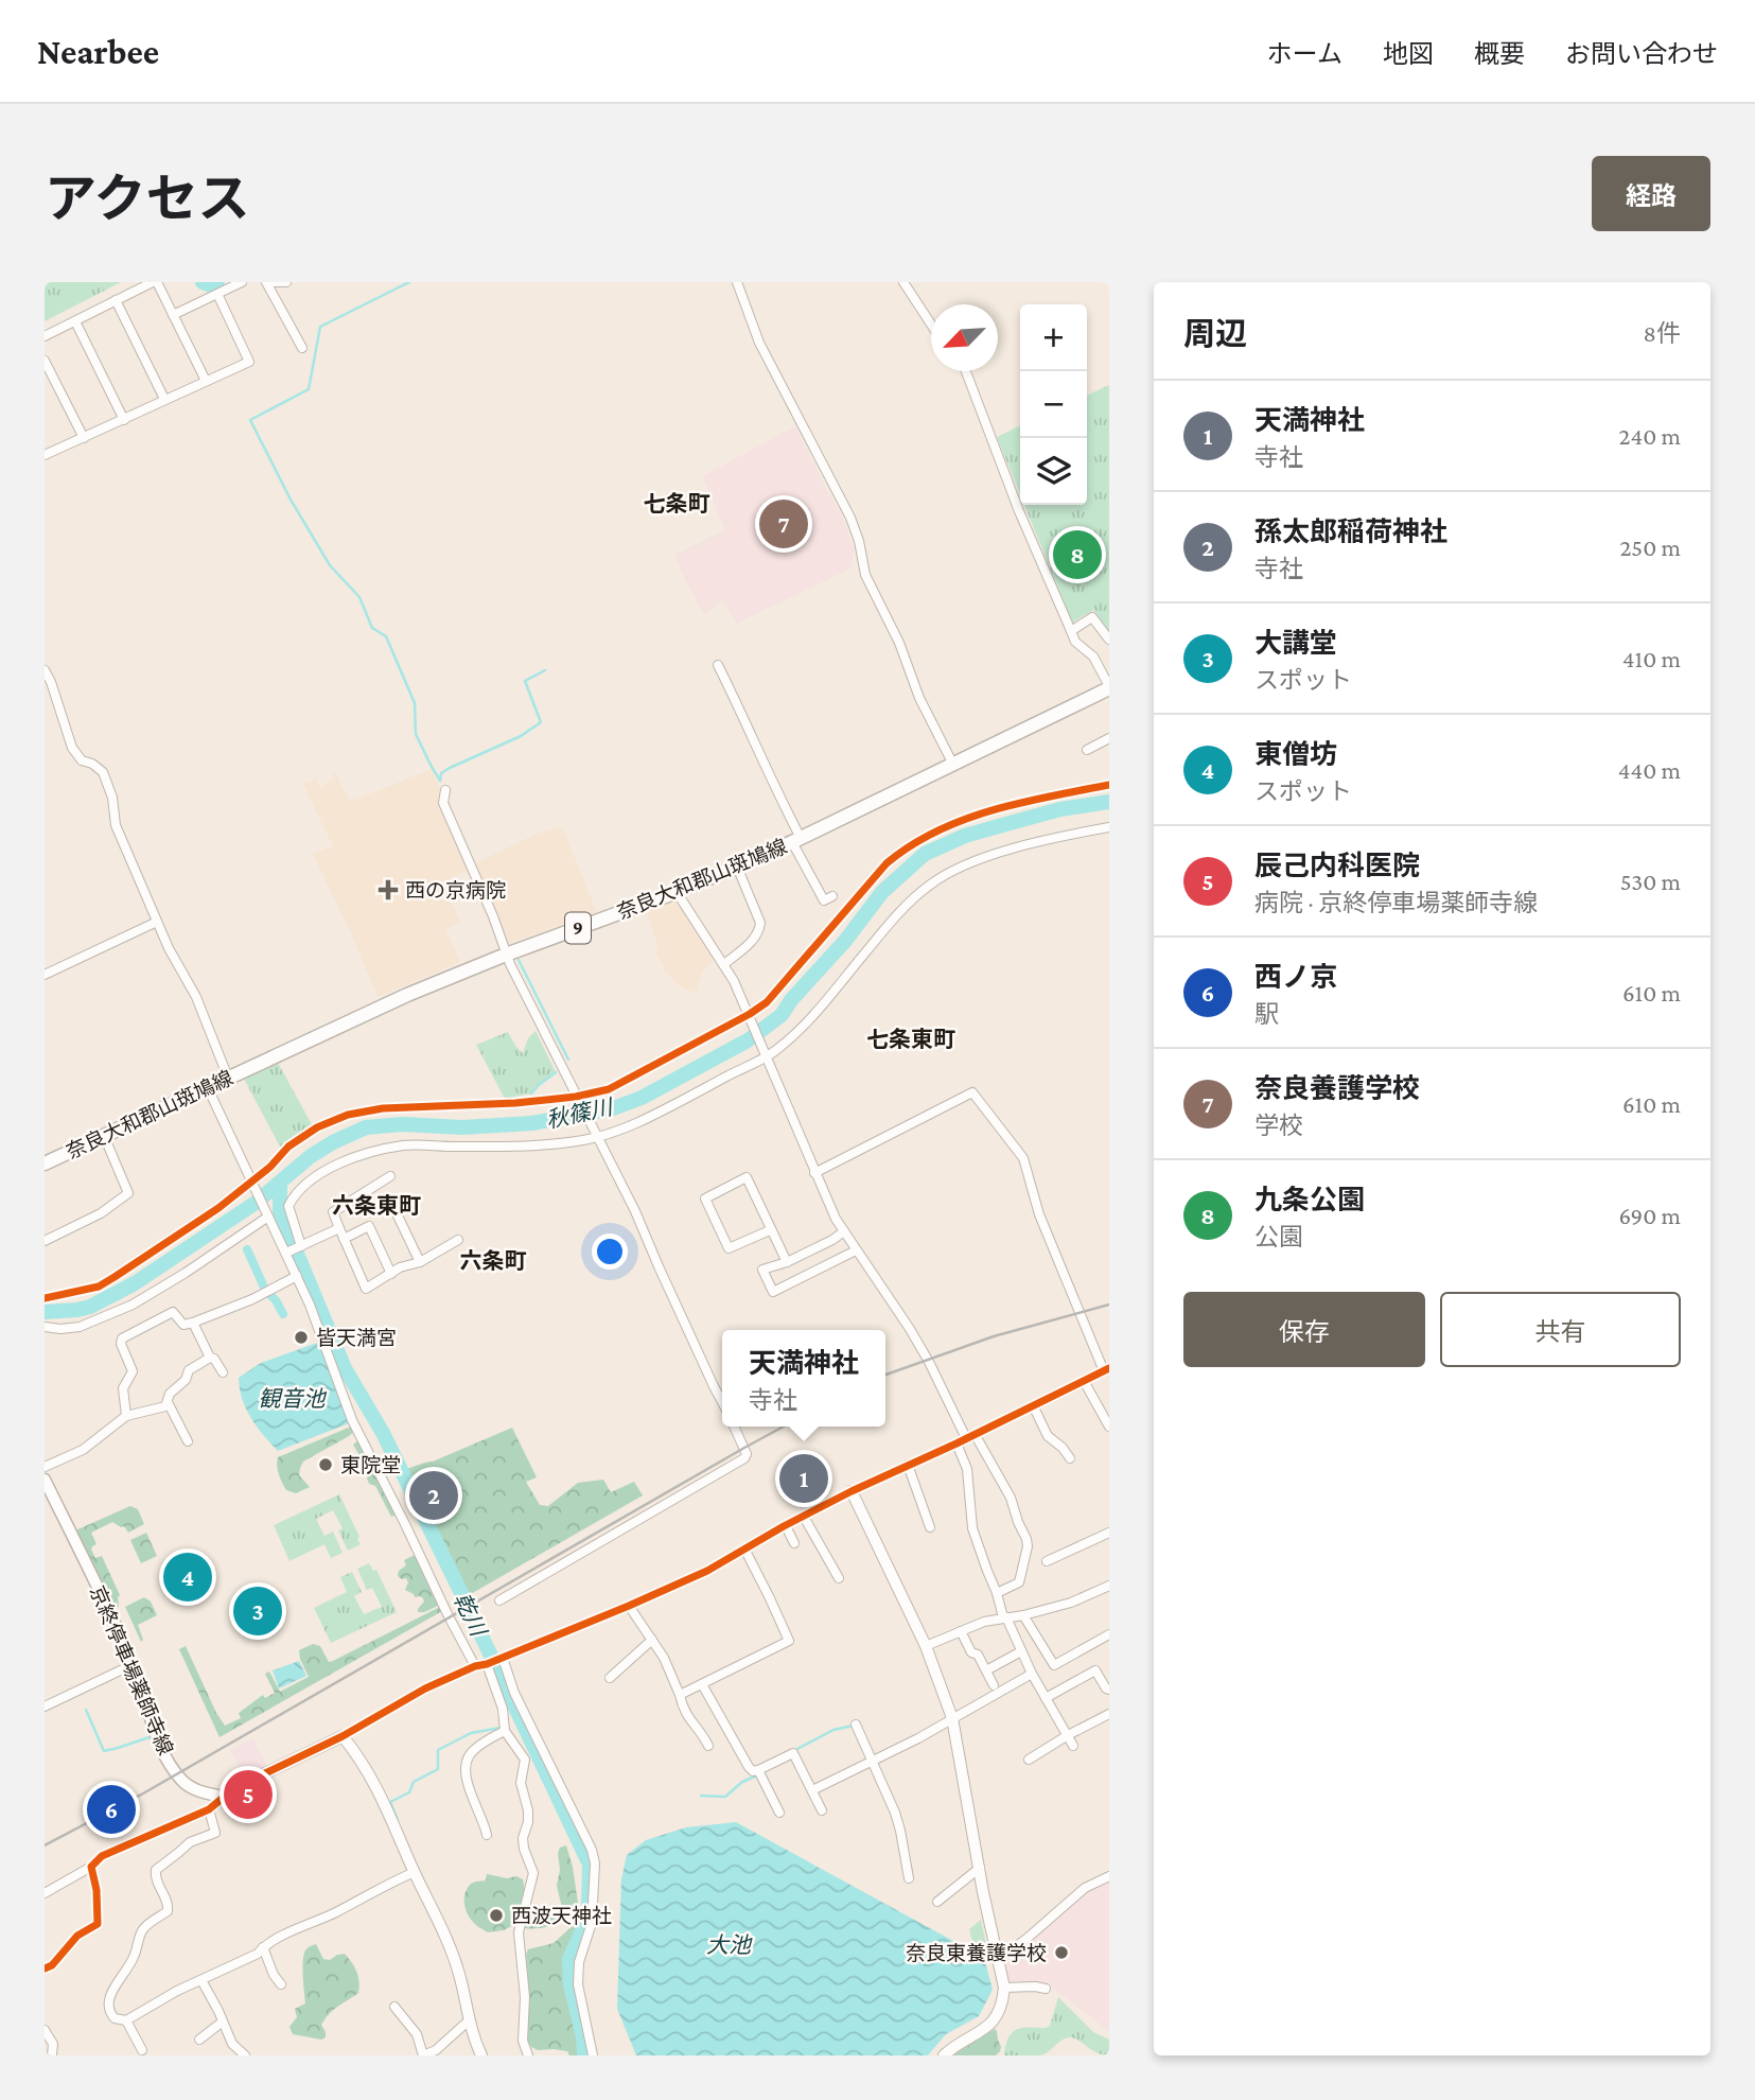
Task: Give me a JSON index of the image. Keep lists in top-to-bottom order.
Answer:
{
  "streets": {
    "main road": ["奈良大和郡山斑鳩線", "9", "京終停車場薬師寺線"]
  },
  "districts": [
    "七条町",
    "七条東町",
    "六条東町",
    "六条町"
  ],
  "water": [
    "秋篠川",
    "観音池",
    "乾川",
    "大池"
  ],
  "places": {
    "health": ["西の京病院"],
    "other": [
      "皆天満宮",
      "東院堂",
      "西波天神社",
      "奈良東養護学校"
    ]
  },
  "north": "bottom left",
  "page": {
    "header": "Nearbee",
    "nav": [
      "ホーム",
      "地図",
      "概要",
      "お問い合わせ"
    ],
    "title": "アクセス",
    "buttons": [
      "経路",
      ["保存", "共有"]
    ],
    "heading": ["周辺", "8件"],
    "map_buttons": ["+", "−"],
    "list": [
      {
        "mark": "1",
        "name": "天満神社",
        "note": "寺社",
        "value": "240 m"
      },
      {
        "mark": "2",
        "name": "孫太郎稲荷神社",
        "note": "寺社",
        "value": "250 m"
      },
      {
        "mark": "3",
        "name": "大講堂",
        "note": "スポット",
        "value": "410 m"
      },
      {
        "mark": "4",
        "name": "東僧坊",
        "note": "スポット",
        "value": "440 m"
      },
      {
        "mark": "5",
        "name": "辰己内科医院",
        "note": "病院 · 京終停車場薬師寺線",
        "value": "530 m"
      },
      {
        "mark": "6",
        "name": "西ノ京",
        "note": "駅",
        "value": "610 m"
      },
      {
        "mark": "7",
        "name": "奈良養護学校",
        "note": "学校",
        "value": "610 m"
      },
      {
        "mark": "8",
        "name": "九条公園",
        "note": "公園",
        "value": "690 m"
      }
    ],
    "pins": [
      "7",
      "8",
      "1",
      "2",
      "4",
      "3",
      "5",
      "6"
    ],
    "popup": ["天満神社", "寺社"]
  }
}
